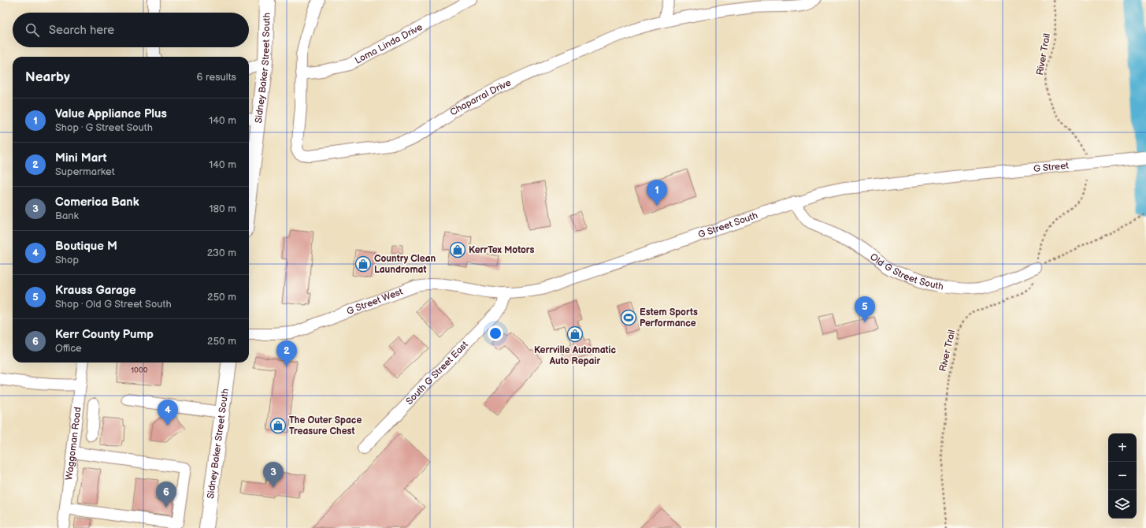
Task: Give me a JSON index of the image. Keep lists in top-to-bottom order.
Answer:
{
  "streets": {
    "main road": ["Sidney Baker Street South"],
    "street": [
      "Loma Linda Drive",
      "Chaparral Drive",
      "G Street",
      "G Street South",
      "Old G Street South",
      "G Street West",
      "South G Street East",
      "Waggoman Road"
    ],
    "path": ["River Trail"]
  },
  "crossings": [
    ["Loma Linda Drive", "Chaparral Drive"],
    ["River Trail", "Old G Street South"],
    ["G Street", "G Street South"],
    ["G Street South", "Old G Street South"],
    ["G Street South", "G Street West"],
    ["G Street South", "South G Street East"],
    ["G Street West", "South G Street East"]
  ],
  "places": {
    "shop": [
      "KerrTex Motors",
      "Country Clean Laundromat",
      "Kerrville Automatic Auto Repair",
      "The Outer Space Treasure Chest"
    ],
    "sports": ["Estem Sports Performance"]
  },
  "house_numbers": ["1000"],
  "page": {
    "search": "Search here",
    "heading": ["Nearby", "6 results"],
    "list": [
      {
        "mark": "1",
        "name": "Value Appliance Plus",
        "note": "Shop · G Street South",
        "value": "140 m"
      },
      {
        "mark": "2",
        "name": "Mini Mart",
        "note": "Supermarket",
        "value": "140 m"
      },
      {
        "mark": "3",
        "name": "Comerica Bank",
        "note": "Bank",
        "value": "180 m"
      },
      {
        "mark": "4",
        "name": "Boutique M",
        "note": "Shop",
        "value": "230 m"
      },
      {
        "mark": "5",
        "name": "Krauss Garage",
        "note": "Shop · Old G Street South",
        "value": "250 m"
      },
      {
        "mark": "6",
        "name": "Kerr County Pump",
        "note": "Office",
        "value": "250 m"
      }
    ],
    "pins": [
      "1",
      "5",
      "2",
      "4",
      "3",
      "6"
    ],
    "map_buttons": ["+", "−"]
  }
}
